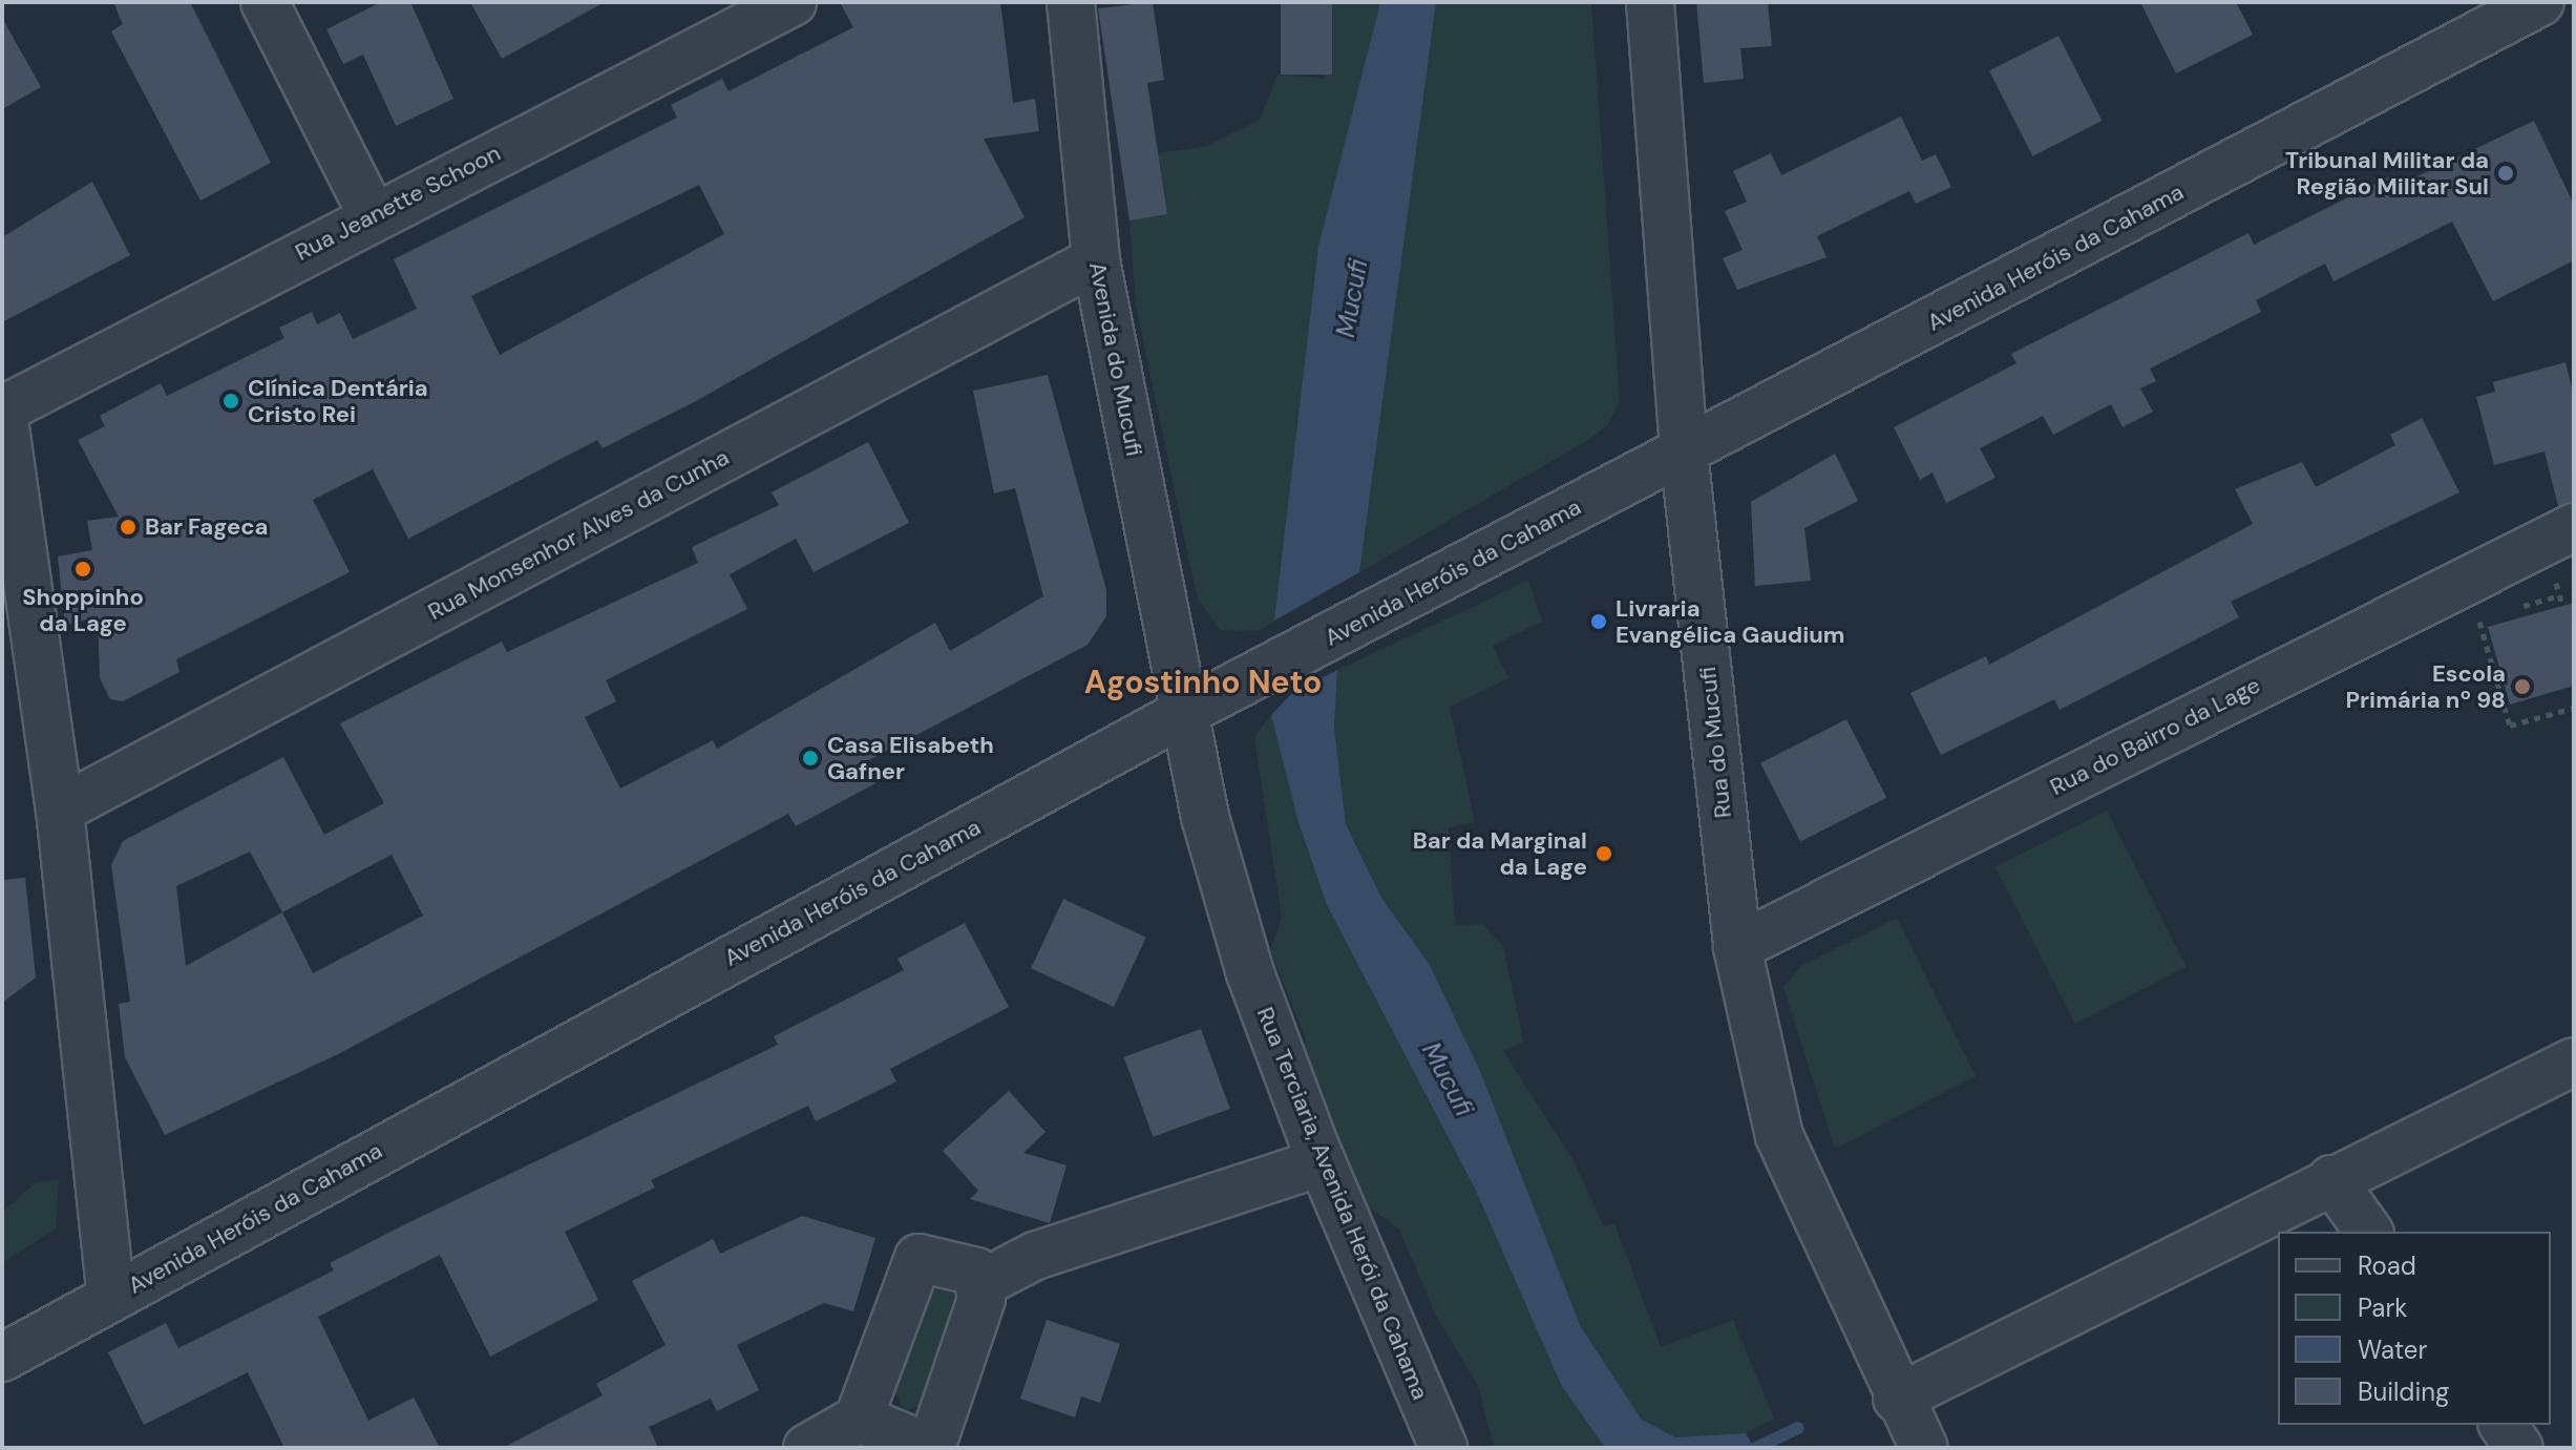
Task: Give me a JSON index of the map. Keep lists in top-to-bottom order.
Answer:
{
  "streets": {
    "street": [
      "Rua Jeanette Schoon",
      "Avenida Heróis da Cahama",
      "Avenida do Mucufi",
      "Rua Monsenhor Alves da Cunha",
      "Rua do Bairro da Lage",
      "Rua do Mucufi",
      "Rua Terciaria, Avenida Herói da Cahama"
    ]
  },
  "crossings": [
    ["Avenida Heróis da Cahama", "Avenida do Mucufi"],
    ["Avenida Heróis da Cahama", "Rua do Mucufi"],
    ["Avenida Heróis da Cahama", "Rua Terciaria, Avenida Herói da Cahama"],
    ["Avenida do Mucufi", "Rua Monsenhor Alves da Cunha"],
    ["Avenida do Mucufi", "Rua Terciaria, Avenida Herói da Cahama"],
    ["Rua do Bairro da Lage", "Rua do Mucufi"]
  ],
  "districts": ["Agostinho Neto"],
  "water": ["Mucufi"],
  "places": [
    "Tribunal Militar da Região Militar Sul",
    "Clínica Dentária Cristo Rei",
    "Bar Fageca",
    "Shoppinho da Lage",
    "Livraria Evangélica Gaudium",
    "Escola Primária nº 98",
    "Casa Elisabeth Gafner",
    "Bar da Marginal da Lage"
  ],
  "legend": [
    "Road",
    "Park",
    "Water",
    "Building"
  ]
}
